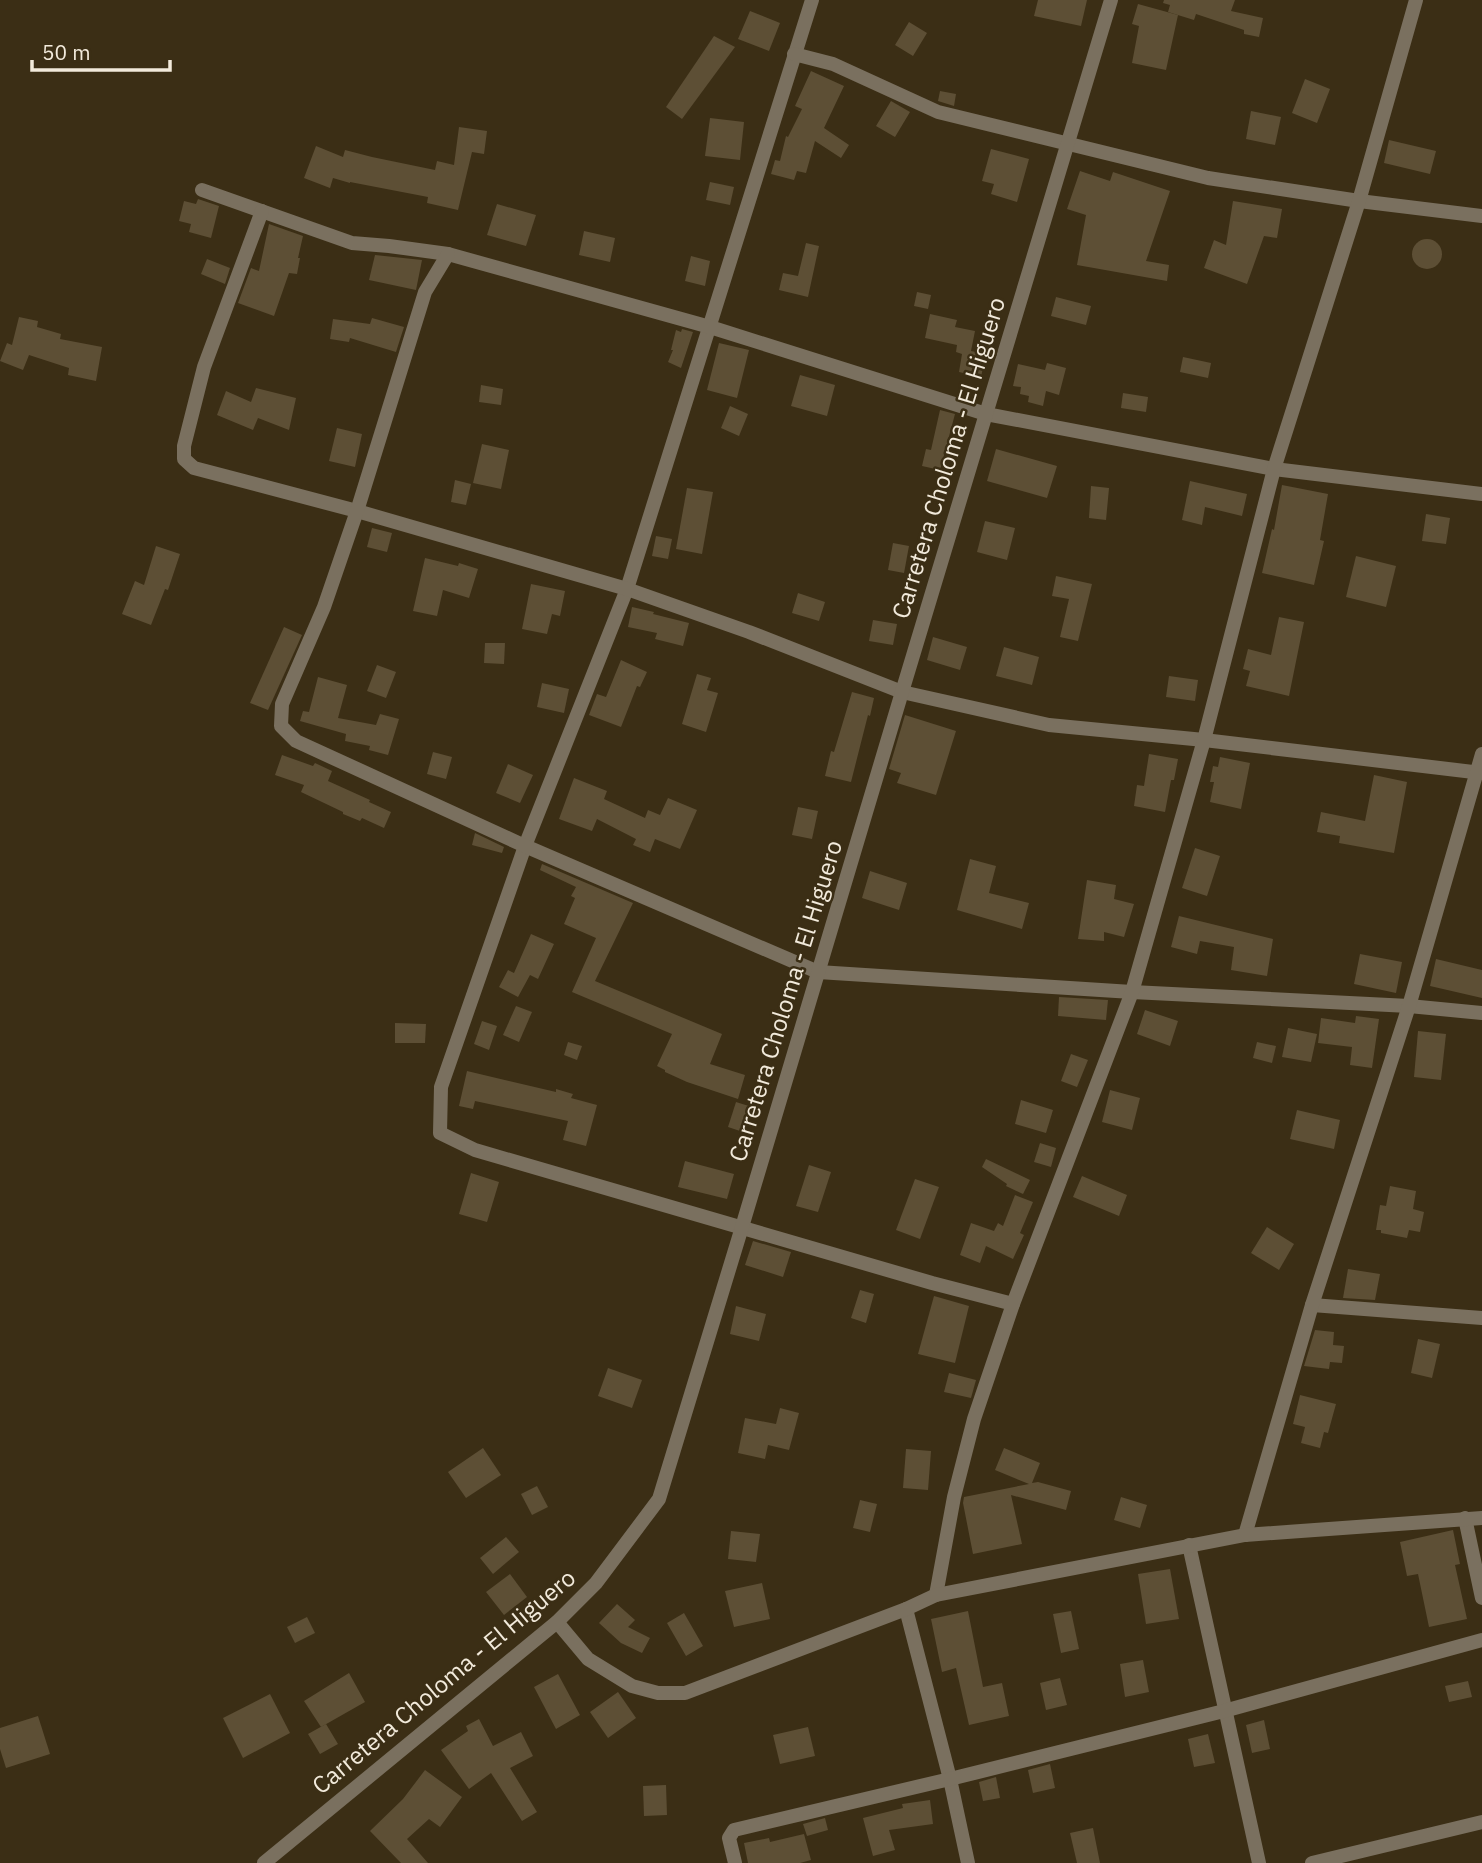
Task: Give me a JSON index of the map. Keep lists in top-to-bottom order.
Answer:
{
  "streets": {
    "street": ["Carretera Choloma - El Higuero"]
  },
  "scale_bar": "50 m"
}
